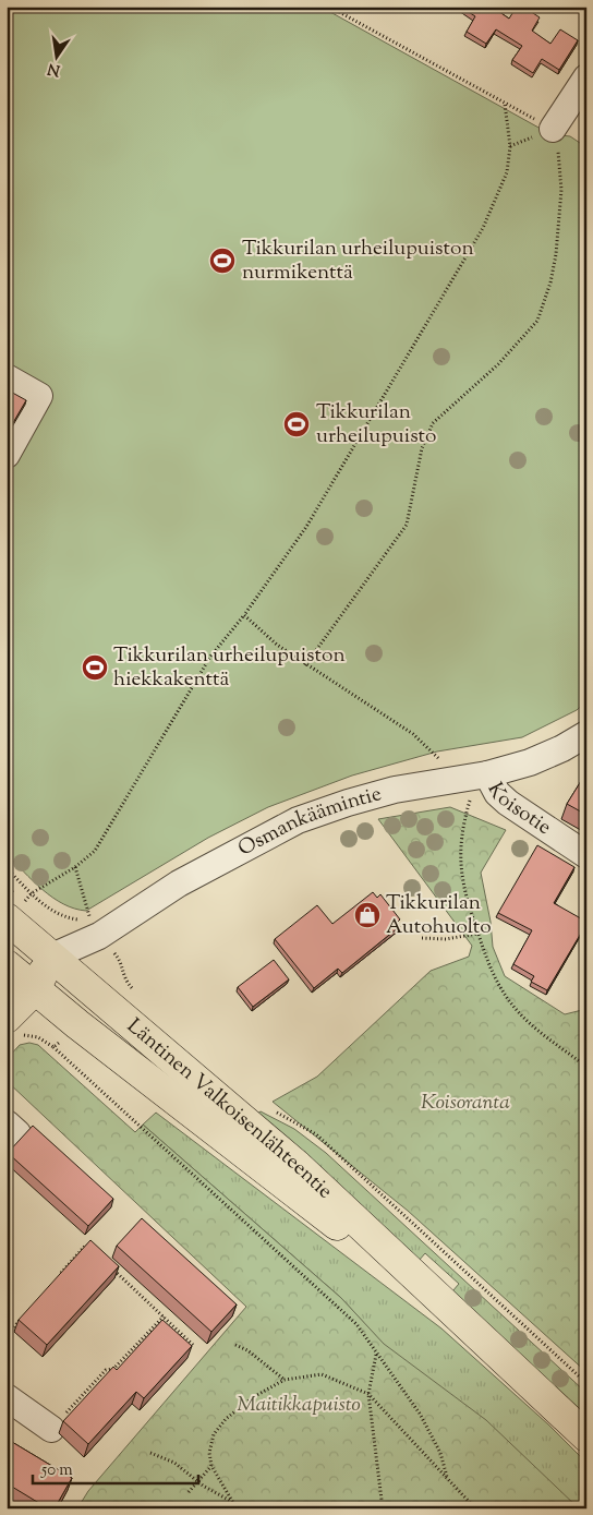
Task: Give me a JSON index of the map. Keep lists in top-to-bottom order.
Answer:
{
  "streets": {
    "main road": ["Läntinen Valkoisenlähteentie"],
    "street": ["Koisotie", "Osmankäämintie"]
  },
  "crossings": [
    ["Koisotie", "Osmankäämintie"],
    ["Osmankäämintie", "Läntinen Valkoisenlähteentie"]
  ],
  "parks": ["Koisoranta", "Maitikkapuisto"],
  "places": {
    "sports": ["Tikkurilan urheilupuiston nurmikenttä", "Tikkurilan urheilupuisto", "Tikkurilan urheilupuiston hiekkakenttä"],
    "shop": ["Tikkurilan Autohuolto"]
  },
  "scale_bar": "50 m",
  "north": "bottom"
}
